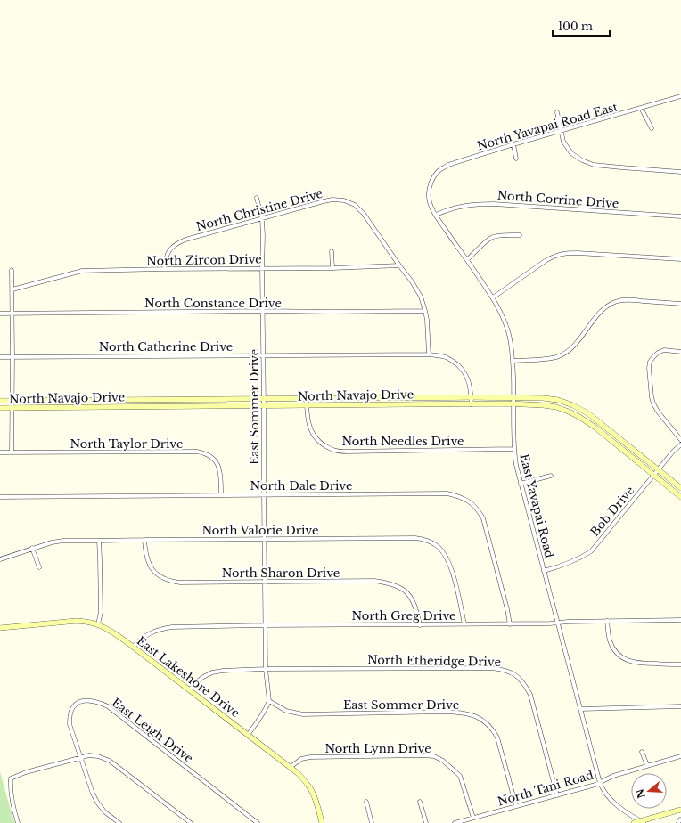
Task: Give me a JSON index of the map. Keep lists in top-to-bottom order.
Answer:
{
  "streets": {
    "street": [
      "North Yavapai Road East",
      "North Corrine Drive",
      "North Christine Drive",
      "North Zircon Drive",
      "North Constance Drive",
      "North Catherine Drive",
      "North Navajo Drive",
      "East Sommer Drive",
      "North Needles Drive",
      "North Taylor Drive",
      "North Dale Drive",
      "East Yavapai Road",
      "Bob Drive",
      "North Valorie Drive",
      "North Sharon Drive",
      "North Greg Drive",
      "North Etheridge Drive",
      "East Lakeshore Drive",
      "East Leigh Drive",
      "North Lynn Drive",
      "North Tani Road"
    ]
  },
  "crossings": [
    ["North Yavapai Road East", "East Yavapai Road"],
    ["North Corrine Drive", "East Yavapai Road"],
    ["North Christine Drive", "North Zircon Drive"],
    ["North Christine Drive", "North Constance Drive"],
    ["North Christine Drive", "North Catherine Drive"],
    ["North Christine Drive", "East Sommer Drive"],
    ["North Zircon Drive", "East Sommer Drive"],
    ["North Constance Drive", "East Sommer Drive"],
    ["North Catherine Drive", "North Navajo Drive"],
    ["North Catherine Drive", "East Sommer Drive"],
    ["North Navajo Drive", "East Sommer Drive"],
    ["North Navajo Drive", "North Needles Drive"],
    ["North Navajo Drive", "East Yavapai Road"],
    ["North Navajo Drive", "Bob Drive"],
    ["East Sommer Drive", "North Dale Drive"],
    ["East Sommer Drive", "North Valorie Drive"],
    ["East Sommer Drive", "North Sharon Drive"],
    ["East Sommer Drive", "North Greg Drive"],
    ["East Sommer Drive", "North Etheridge Drive"],
    ["East Sommer Drive", "North Tani Road"],
    ["North Needles Drive", "East Yavapai Road"],
    ["North Taylor Drive", "North Dale Drive"],
    ["North Dale Drive", "North Greg Drive"],
    ["East Yavapai Road", "Bob Drive"],
    ["East Yavapai Road", "North Greg Drive"],
    ["East Yavapai Road", "North Tani Road"],
    ["North Valorie Drive", "North Sharon Drive"],
    ["North Valorie Drive", "North Greg Drive"],
    ["North Sharon Drive", "North Greg Drive"],
    ["North Greg Drive", "East Lakeshore Drive"],
    ["North Etheridge Drive", "East Lakeshore Drive"],
    ["North Etheridge Drive", "North Tani Road"],
    ["East Lakeshore Drive", "North Lynn Drive"],
    ["North Lynn Drive", "North Tani Road"]
  ],
  "scale_bar": "100 m",
  "north": "left"
}
